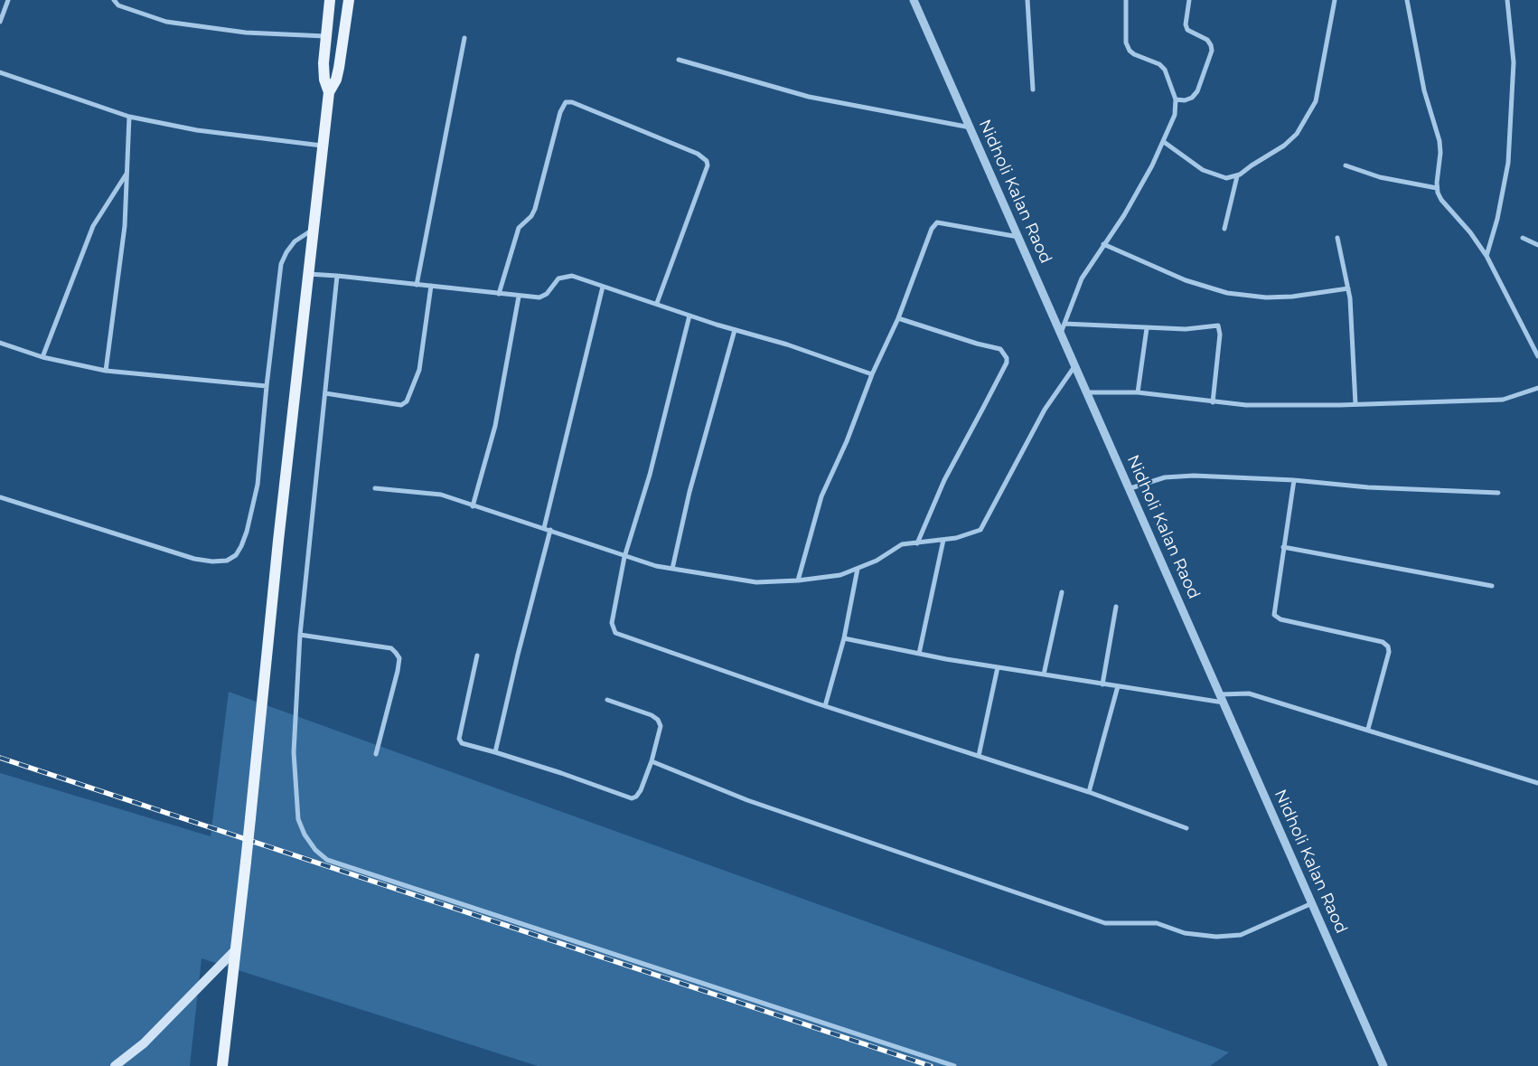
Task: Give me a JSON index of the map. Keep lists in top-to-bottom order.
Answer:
{
  "streets": {
    "street": ["Nidholi Kalan Raod"]
  }
}
